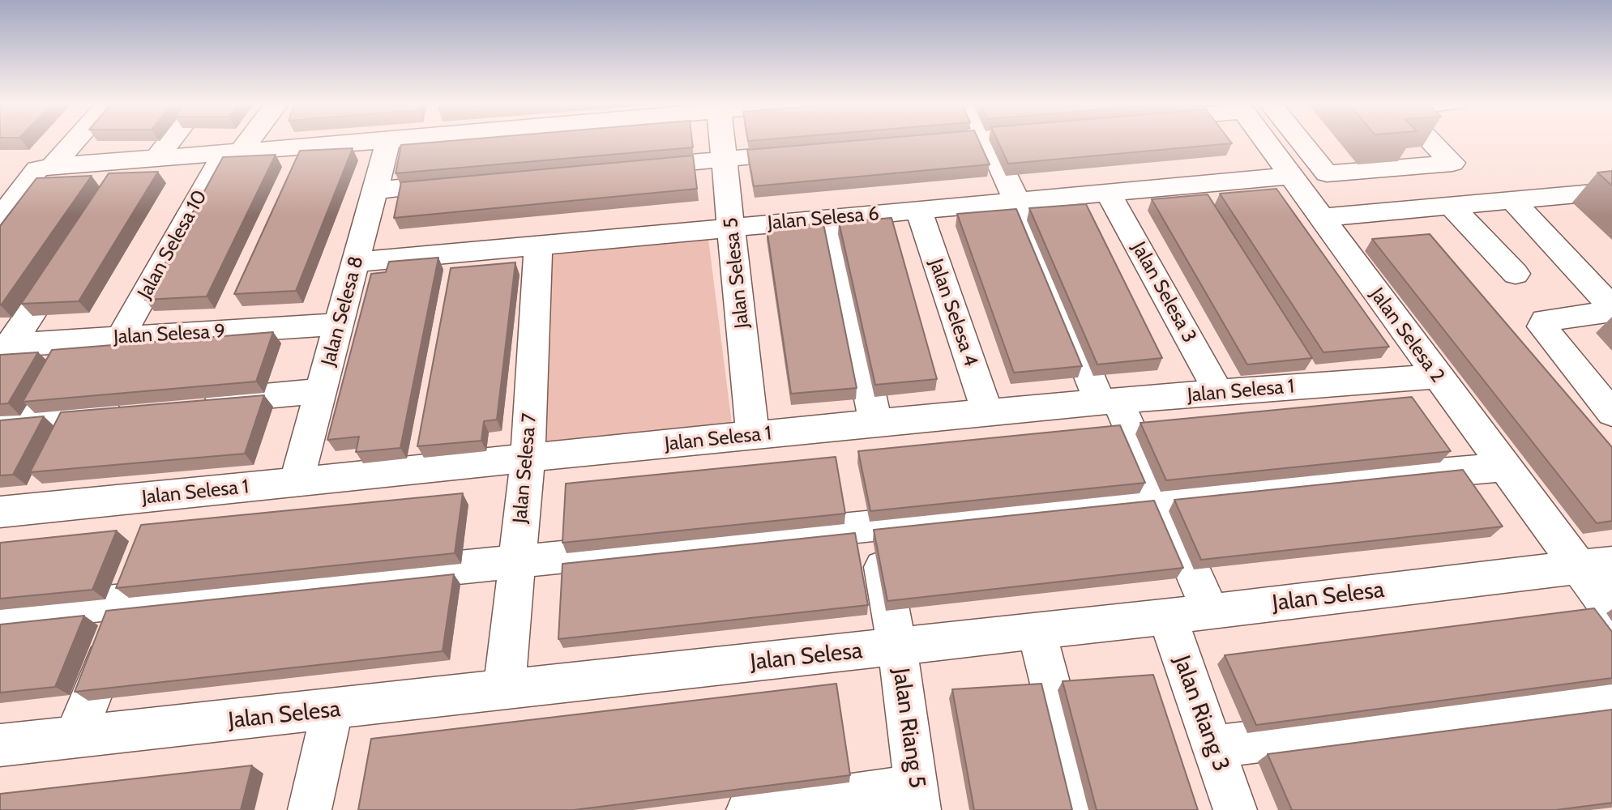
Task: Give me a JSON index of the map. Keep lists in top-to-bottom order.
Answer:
{
  "streets": {
    "street": [
      "Jalan Selesa 6",
      "Jalan Selesa 10",
      "Jalan Selesa 5",
      "Jalan Selesa 3",
      "Jalan Selesa 8",
      "Jalan Selesa 4",
      "Jalan Selesa 9",
      "Jalan Selesa 2",
      "Jalan Selesa 1",
      "Jalan Selesa 7",
      "Jalan Selesa",
      "Jalan Riang 3",
      "Jalan Riang 5"
    ]
  },
  "crossings": [
    ["Jalan Selesa 6", "Jalan Selesa 5"],
    ["Jalan Selesa 6", "Jalan Selesa 3"],
    ["Jalan Selesa 6", "Jalan Selesa 8"],
    ["Jalan Selesa 6", "Jalan Selesa 4"],
    ["Jalan Selesa 6", "Jalan Selesa 2"],
    ["Jalan Selesa 6", "Jalan Selesa 7"],
    ["Jalan Selesa 10", "Jalan Selesa 9"],
    ["Jalan Selesa 5", "Jalan Selesa 1"],
    ["Jalan Selesa 3", "Jalan Selesa 1"],
    ["Jalan Selesa 8", "Jalan Selesa 9"],
    ["Jalan Selesa 8", "Jalan Selesa 1"],
    ["Jalan Selesa 4", "Jalan Selesa 1"],
    ["Jalan Selesa 2", "Jalan Selesa 1"],
    ["Jalan Selesa 2", "Jalan Selesa"],
    ["Jalan Selesa 1", "Jalan Selesa 7"],
    ["Jalan Selesa 7", "Jalan Selesa"],
    ["Jalan Selesa", "Jalan Riang 3"],
    ["Jalan Selesa", "Jalan Riang 5"]
  ]
}
